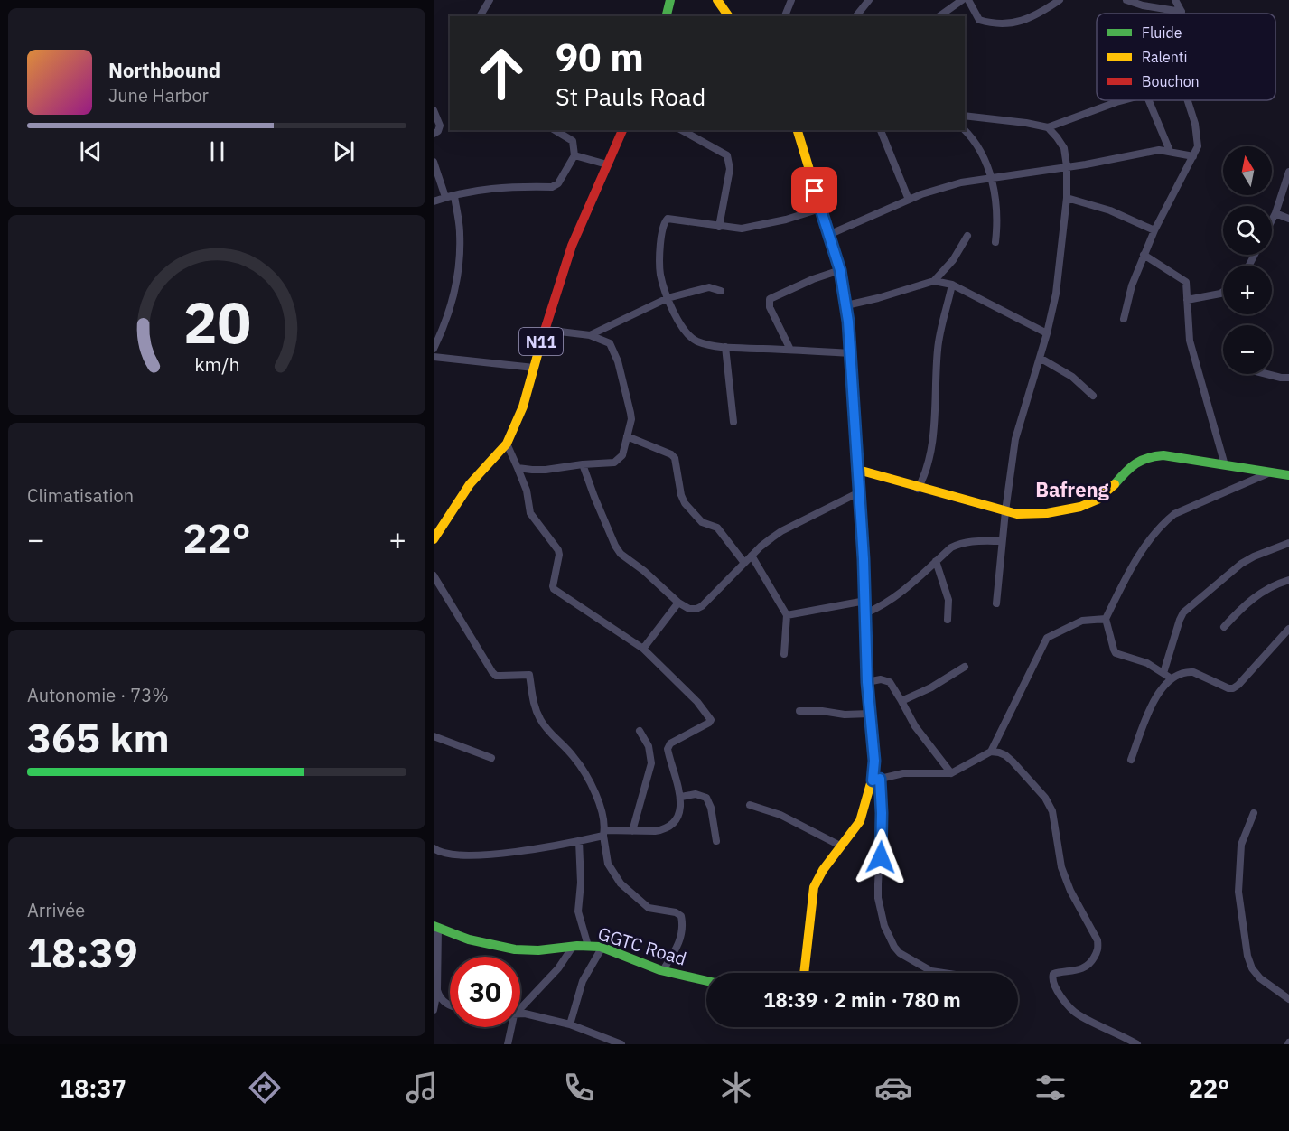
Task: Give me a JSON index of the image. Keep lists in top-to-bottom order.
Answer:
{
  "streets": {
    "main road": ["N11", "GGTC Road"]
  },
  "districts": ["Bafreng"],
  "legend": ["Fluide", "Ralenti", "Bouchon"],
  "north": "top",
  "page": {
    "turn": ["90 m", "St Pauls Road"],
    "song": ["Northbound", "June Harbor"],
    "map_buttons": ["+", "−"],
    "tile": [
      "Climatisation",
      ["Autonomie · 73%", "365 km"],
      ["Arrivée", "18:39"]
    ],
    "heat": ["−", "22°", "+"],
    "limit": "30",
    "trip": "18:39 · 2 min · 780 m",
    "tabs": ["18:37", "22°"],
    "gauge": ["20", "km/h"]
  }
}
